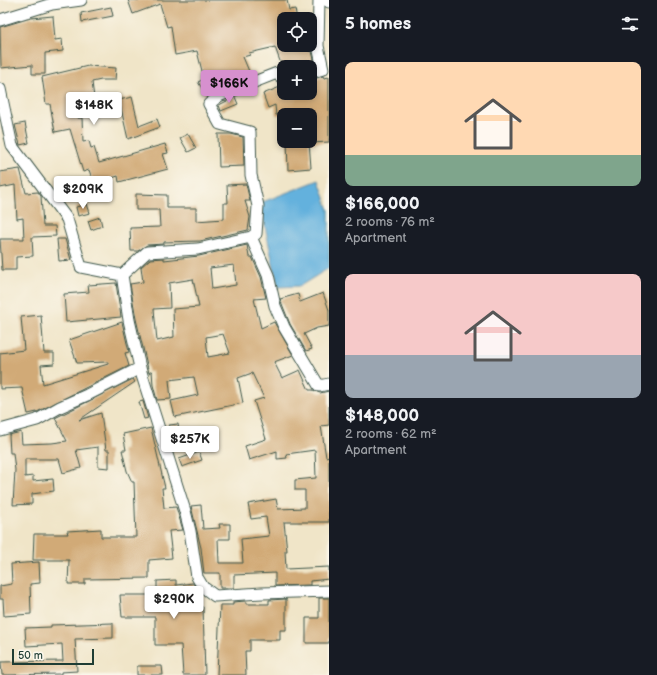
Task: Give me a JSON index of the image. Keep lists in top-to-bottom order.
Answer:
{
  "scale_bar": "50 m",
  "page": {
    "heading": "5 homes",
    "map_buttons": ["+", "−"],
    "list": [
      {
        "name": "$166,000",
        "note": "2 rooms · 76 m² · Apartment"
      },
      {
        "name": "$148,000",
        "note": "2 rooms · 62 m² · Apartment"
      }
    ],
    "price": [
      "$166K",
      "$148K",
      "$209K",
      "$257K",
      "$290K"
    ],
    "scale": "50 m"
  }
}
